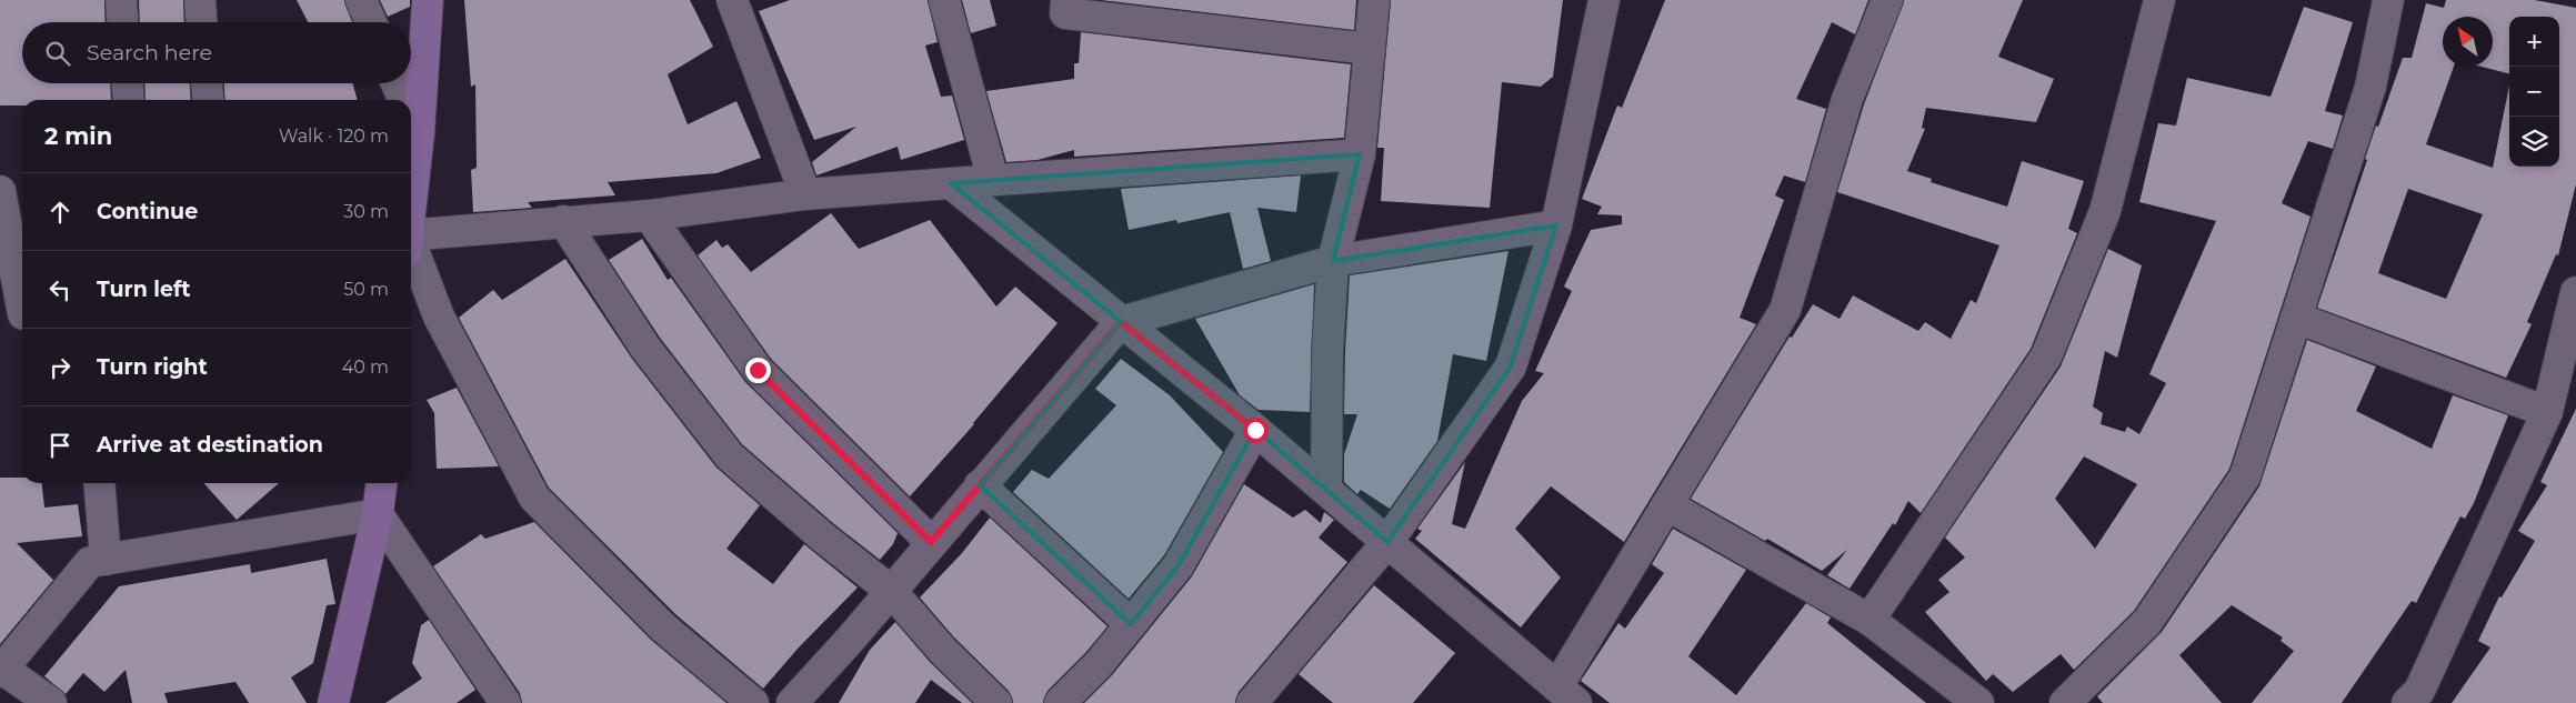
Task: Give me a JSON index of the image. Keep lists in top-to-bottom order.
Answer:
{
  "north": "top left",
  "page": {
    "map_buttons": ["+", "−"],
    "search": "Search here",
    "heading": ["2 min", "Walk · 120 m"],
    "list": [
      ["Continue", "30 m"],
      ["Turn left", "50 m"],
      ["Turn right", "40 m"],
      "Arrive at destination"
    ]
  }
}
